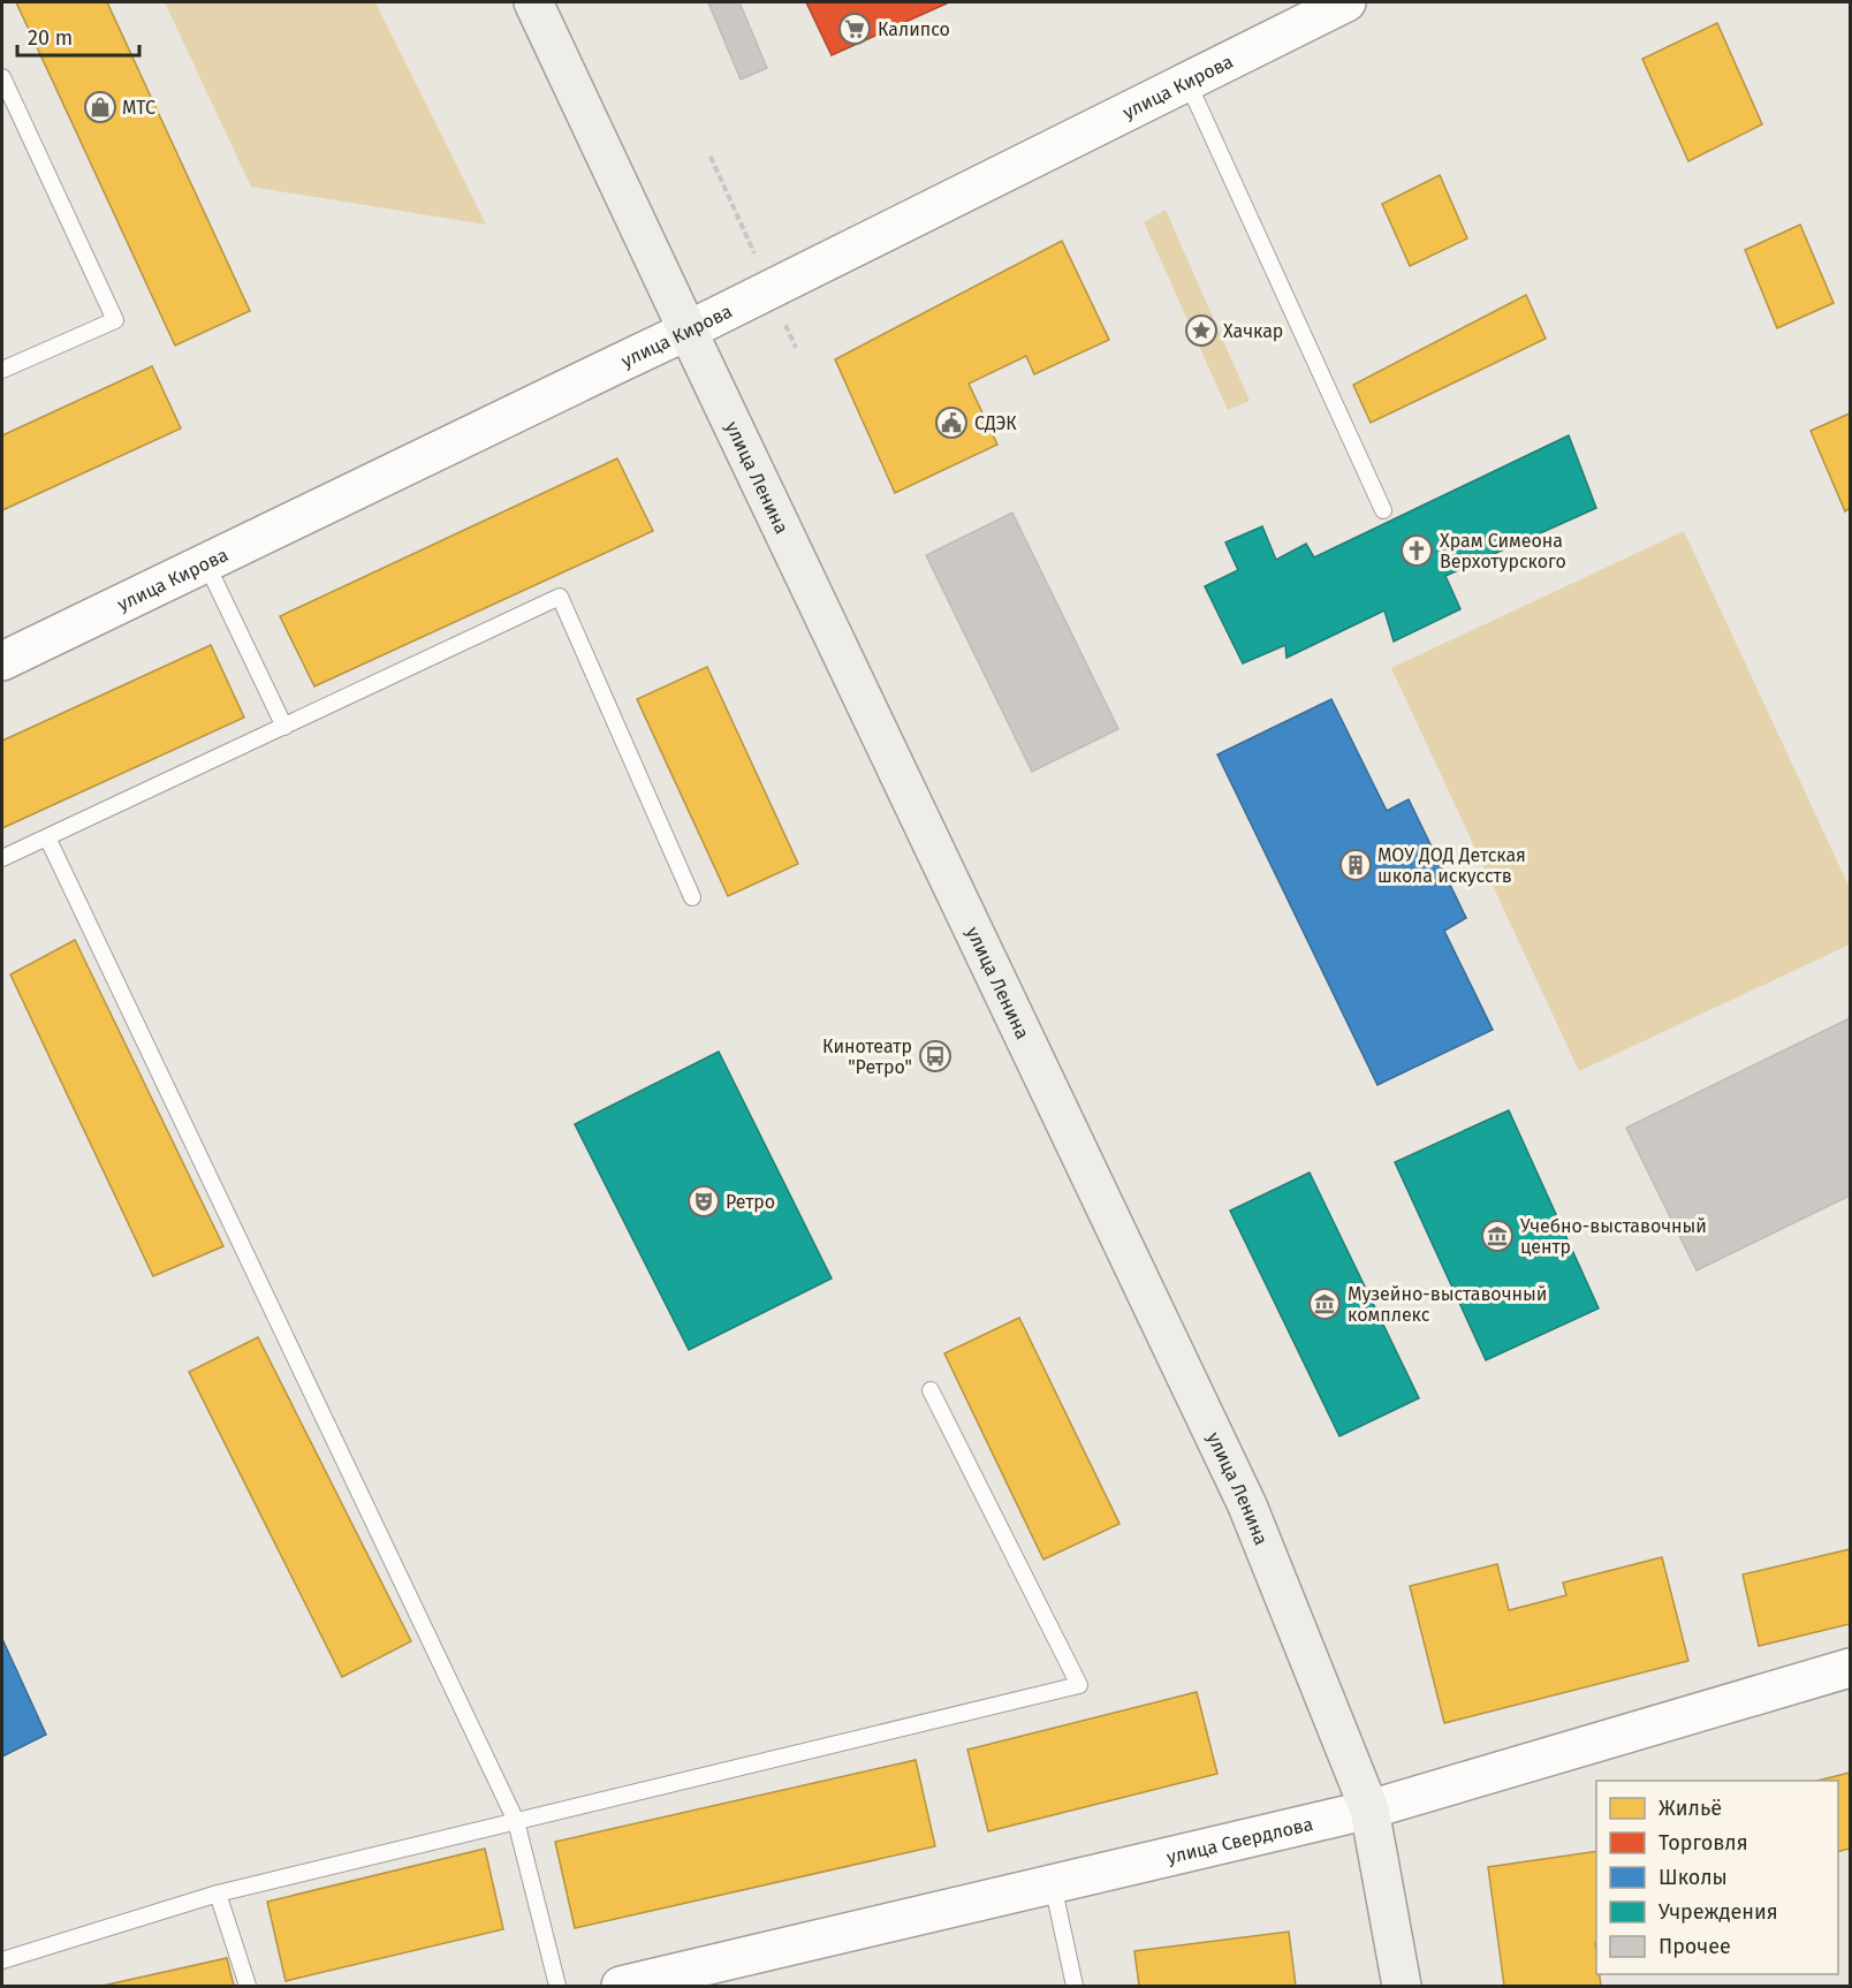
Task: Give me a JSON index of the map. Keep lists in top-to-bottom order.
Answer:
{
  "streets": {
    "main road": ["улица Ленина"],
    "street": ["улица Кирова", "улица Свердлова"]
  },
  "crossings": [
    ["улица Кирова", "улица Ленина"],
    ["улица Ленина", "улица Свердлова"]
  ],
  "places": {
    "supermarket": ["Калипсо"],
    "shop": ["МТС"],
    "place": ["Хачкар"],
    "public building": ["СДЭК"],
    "church": ["Храм Симеона Верхотурского"],
    "building": ["МОУ ДОД Детская школа искусств"],
    "bus stop": ["Кинотеатр \"Ретро\""],
    "theatre": ["Ретро"],
    "museum": ["Учебно-выставочный центр", "Музейно-выставочный комплекс"]
  },
  "legend": [
    "Жильё",
    "Торговля",
    "Школы",
    "Учреждения",
    "Прочее"
  ],
  "scale_bar": "20 m"
}
